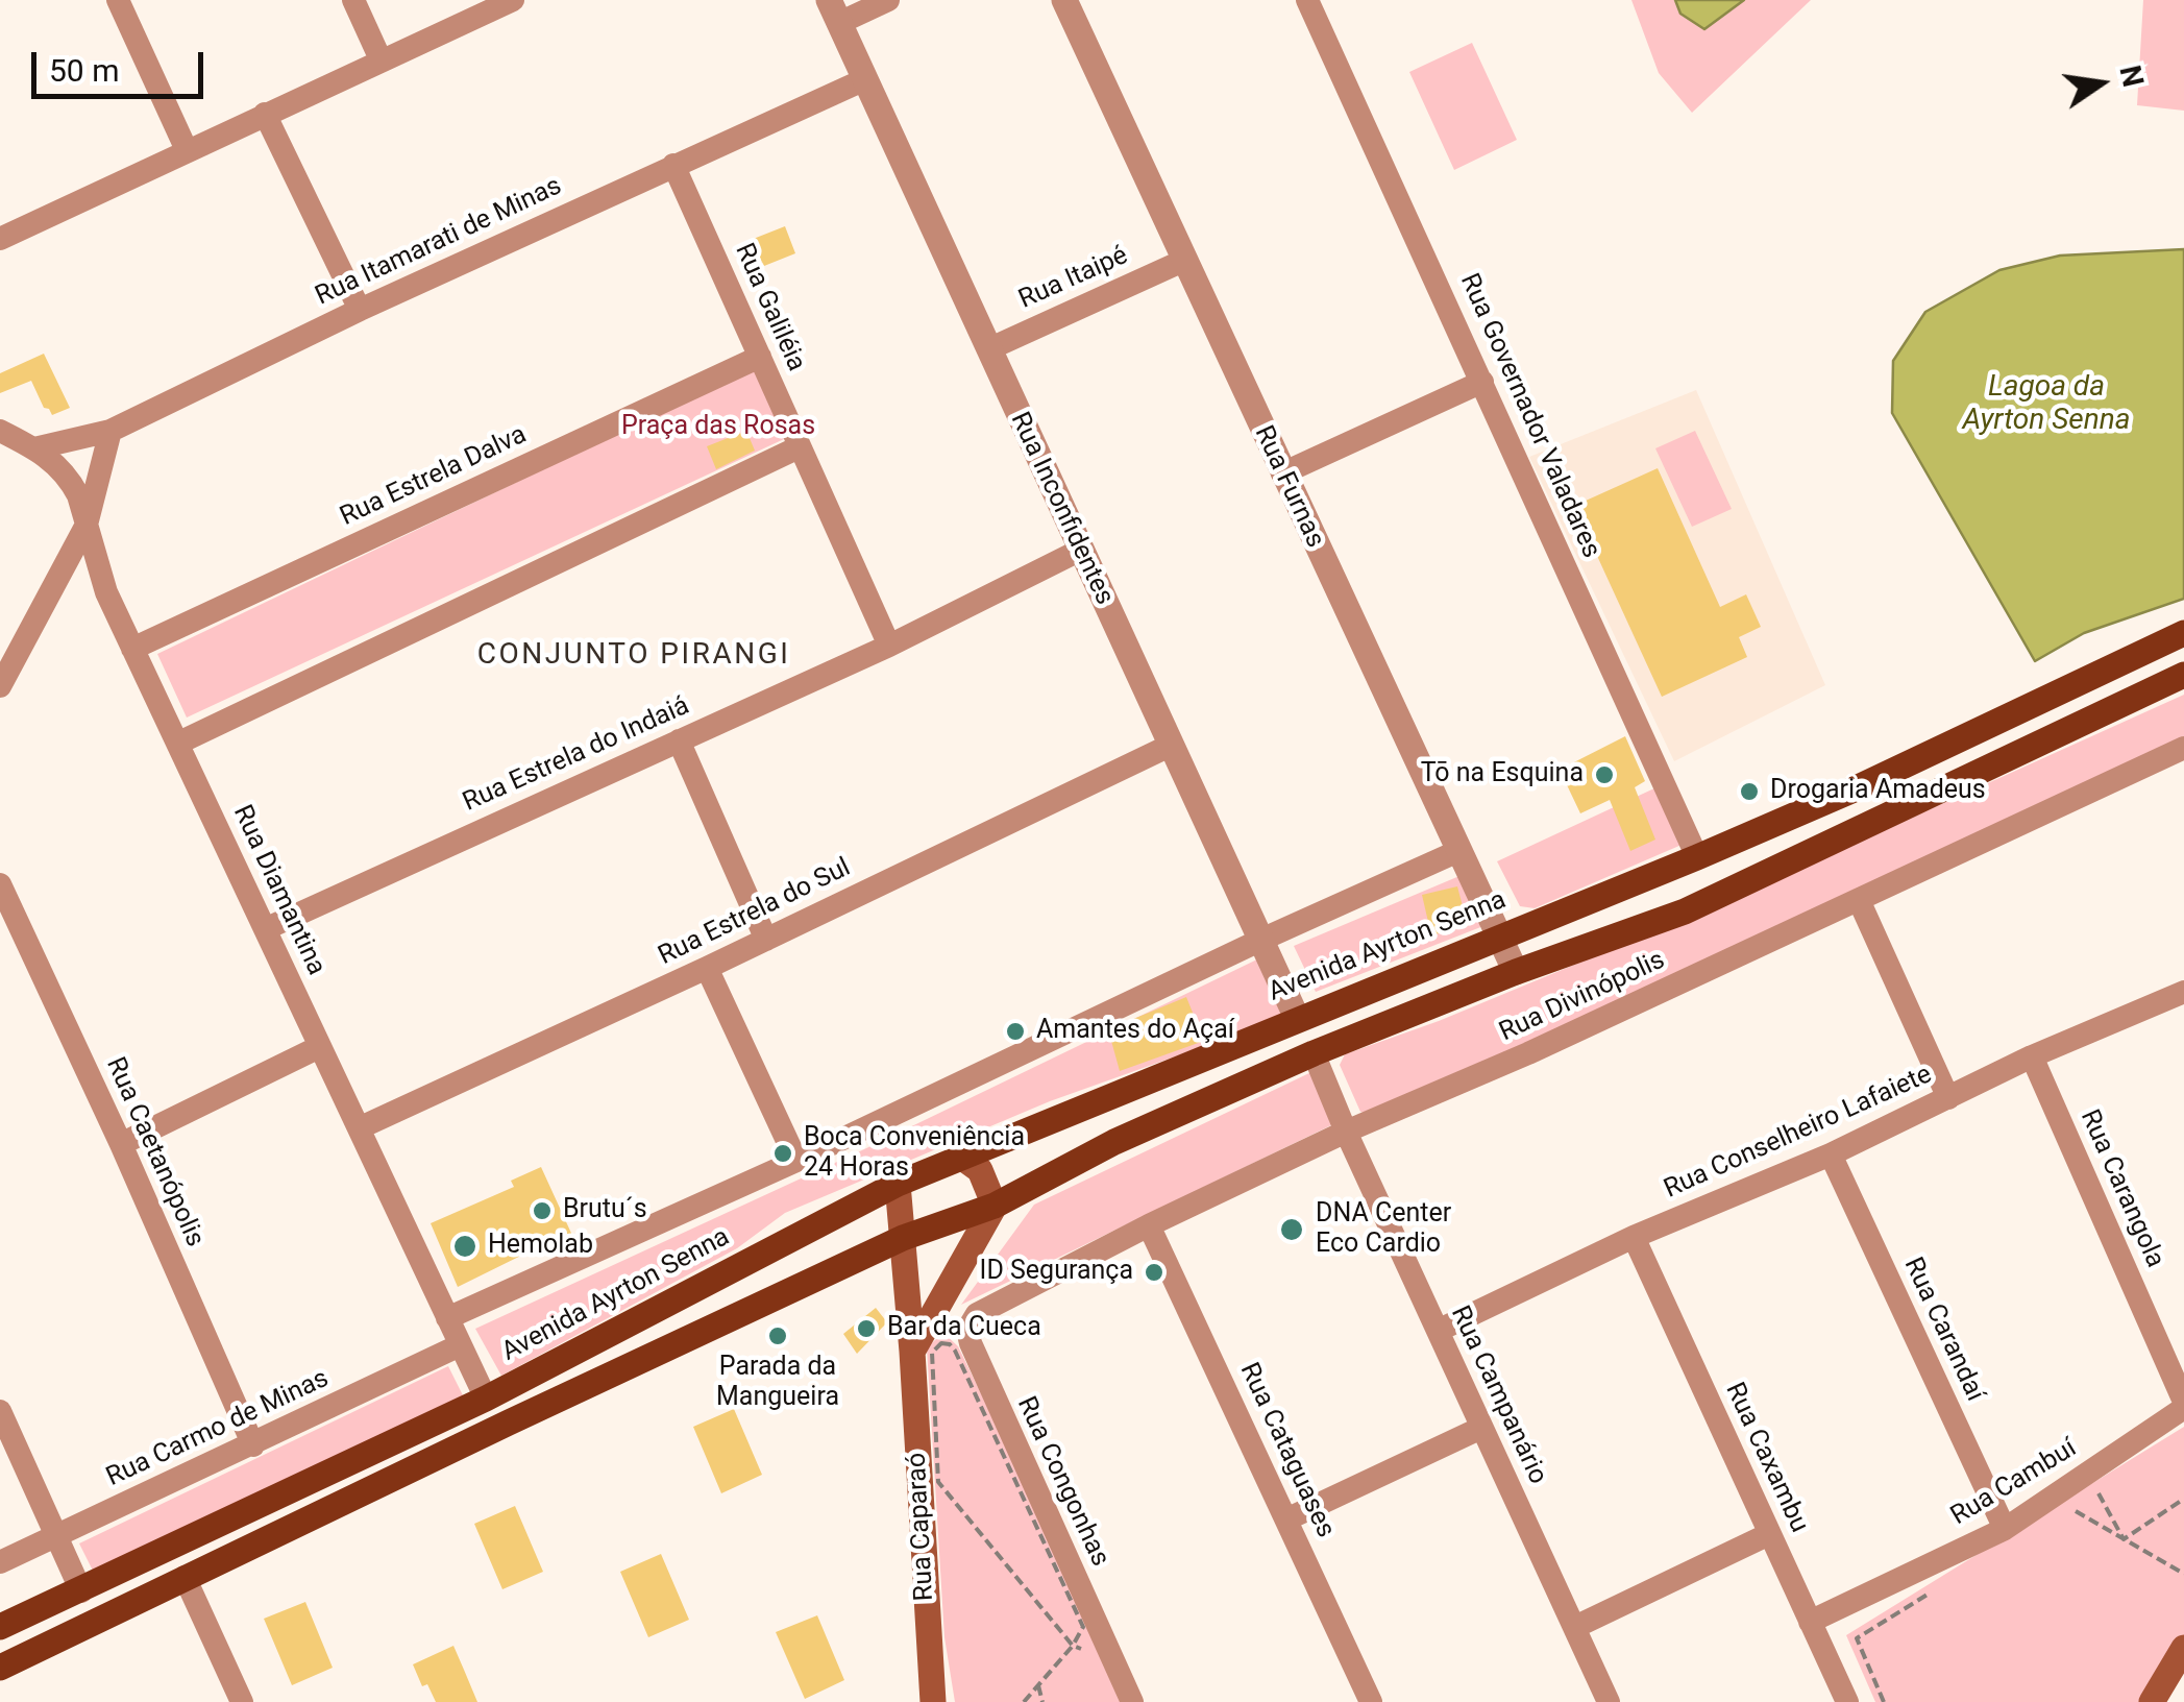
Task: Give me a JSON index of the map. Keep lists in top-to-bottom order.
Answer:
{
  "streets": {
    "main road": ["Avenida Ayrton Senna", "Rua Caparaó"],
    "street": [
      "Rua Itamarati de Minas",
      "Rua Itaipé",
      "Rua Galiléia",
      "Rua Governador Valadares",
      "Rua Estrela Dalva",
      "Rua Furnas",
      "Rua Inconfidentes",
      "Rua Estrela do Indaiá",
      "Rua Diamantina",
      "Rua Estrela do Sul",
      "Rua Divinópolis",
      "Rua Conselheiro Lafaiete",
      "Rua Caetanópolis",
      "Rua Carangola",
      "Rua Carandaí",
      "Rua Campanário",
      "Rua Carmo de Minas",
      "Rua Cataguases",
      "Rua Caxambu",
      "Rua Congonhas",
      "Rua Cambuí"
    ]
  },
  "crossings": [
    ["Rua Itamarati de Minas", "Rua Galiléia"],
    ["Rua Itamarati de Minas", "Rua Inconfidentes"],
    ["Rua Itamarati de Minas", "Rua Diamantina"],
    ["Rua Itaipé", "Rua Furnas"],
    ["Rua Itaipé", "Rua Inconfidentes"],
    ["Rua Galiléia", "Rua Estrela Dalva"],
    ["Rua Galiléia", "Rua Estrela do Indaiá"],
    ["Rua Governador Valadares", "Avenida Ayrton Senna"],
    ["Rua Estrela Dalva", "Rua Diamantina"],
    ["Rua Furnas", "Avenida Ayrton Senna"],
    ["Rua Inconfidentes", "Rua Estrela do Indaiá"],
    ["Rua Inconfidentes", "Rua Estrela do Sul"],
    ["Rua Inconfidentes", "Avenida Ayrton Senna"],
    ["Rua Estrela do Indaiá", "Rua Diamantina"],
    ["Rua Diamantina", "Rua Estrela do Sul"],
    ["Rua Diamantina", "Avenida Ayrton Senna"],
    ["Rua Diamantina", "Rua Carmo de Minas"],
    ["Avenida Ayrton Senna", "Rua Caparaó"],
    ["Rua Divinópolis", "Rua Campanário"],
    ["Rua Divinópolis", "Rua Cataguases"],
    ["Rua Divinópolis", "Rua Congonhas"],
    ["Rua Conselheiro Lafaiete", "Rua Carangola"],
    ["Rua Conselheiro Lafaiete", "Rua Carandaí"],
    ["Rua Conselheiro Lafaiete", "Rua Campanário"],
    ["Rua Conselheiro Lafaiete", "Rua Caxambu"],
    ["Rua Caetanópolis", "Rua Carmo de Minas"],
    ["Rua Carangola", "Rua Cambuí"],
    ["Rua Carandaí", "Rua Cambuí"],
    ["Rua Caxambu", "Rua Cambuí"]
  ],
  "districts": ["CONJUNTO PIRANGI"],
  "water": ["Lagoa da Ayrton Senna"],
  "parks": ["Praça das Rosas"],
  "places": [
    "Tō na Esquina",
    "Drogaria Amadeus",
    "Amantes do Açaí",
    "Boca Conveniência 24 Horas",
    "Brutu´s",
    "DNA Center Eco Cardio",
    "Hemolab",
    "ID Segurança",
    "Bar da Cueca",
    "Parada da Mangueira"
  ],
  "scale_bar": "50 m",
  "north": "right"
}
